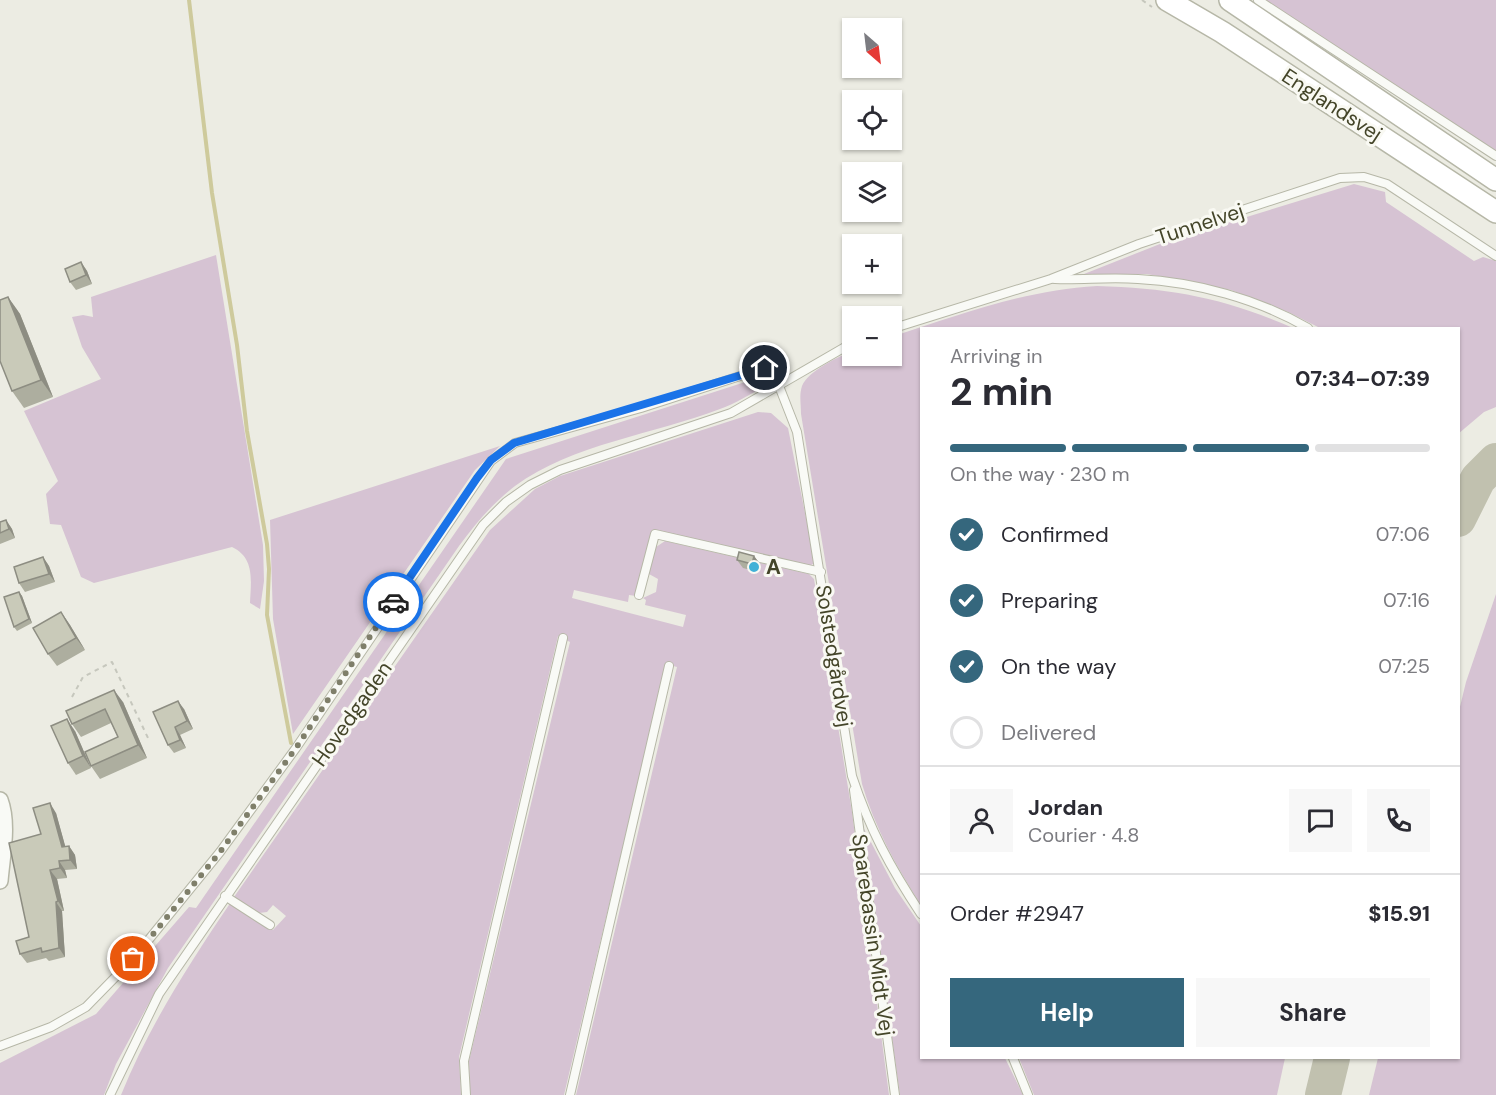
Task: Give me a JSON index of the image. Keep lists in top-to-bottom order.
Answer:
{
  "streets": {
    "main road": ["Englandsvej"],
    "lane": [
      "Tunnelvej",
      "Solstedgårdvej",
      "Hovedgaden",
      "Sparebassin Midt Vej"
    ]
  },
  "crossings": [
    ["Solstedgårdvej", "Hovedgaden"],
    ["Solstedgårdvej", "Sparebassin Midt Vej"]
  ],
  "places": ["A"],
  "north": "bottom right",
  "page": {
    "map_buttons": ["+", "−"],
    "heading": ["2 min", "Arriving in", "07:34–07:39"],
    "panel": [
      "Jordan",
      "Courier · 4.8",
      "Order #2947",
      "$15.91"
    ],
    "bar": "On the way · 230 m",
    "list": [
      ["Confirmed", "07:06"],
      ["Preparing", "07:16"],
      ["On the way", "07:25"],
      "Delivered"
    ],
    "buttons": ["Help", "Share"]
  }
}
